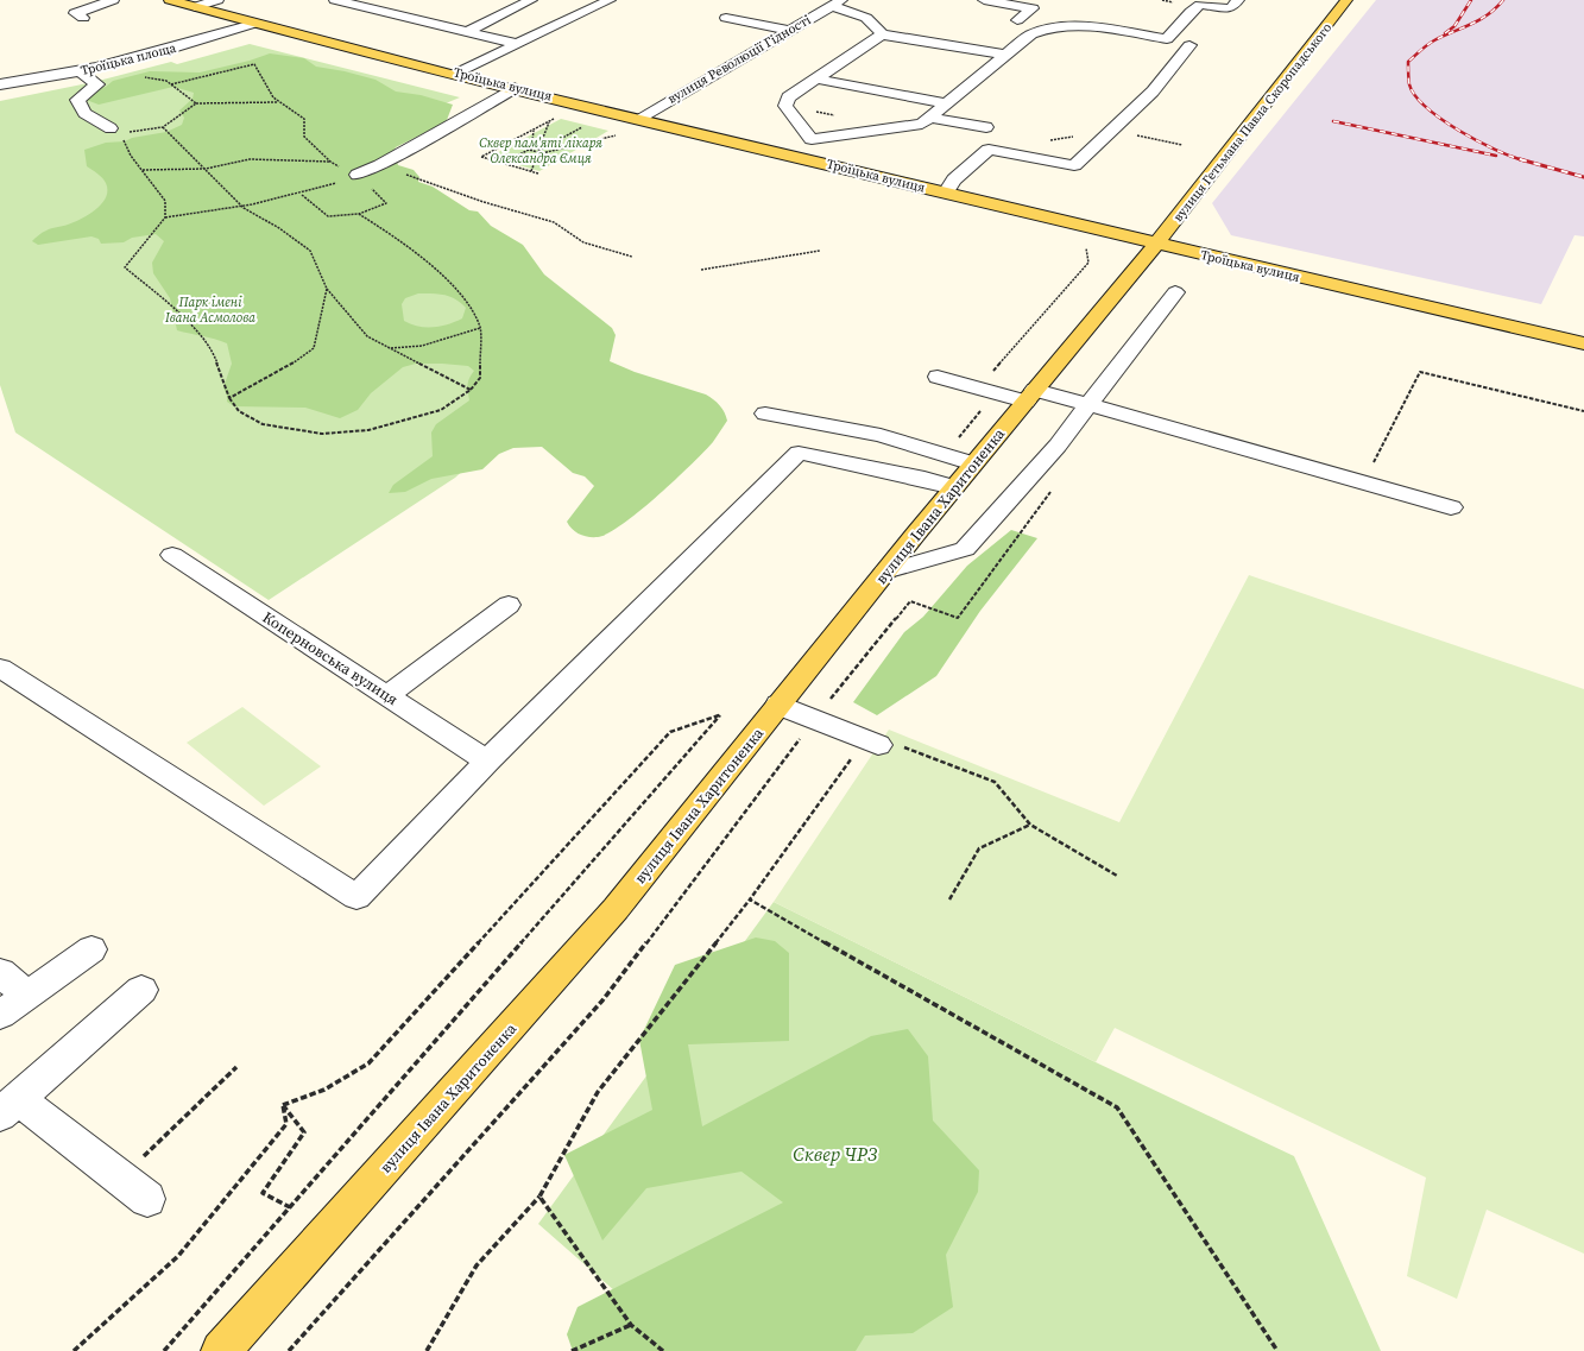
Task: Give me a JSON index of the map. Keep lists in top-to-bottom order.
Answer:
{
  "streets": {
    "main road": ["Троїцька вулиця", "вулиця Гетьмана Павла Скоропадського", "вулиця Івана Харитоненка"],
    "street": ["Троїцька площа", "вулиця Революції Гідності", "Коперновська вулиця"]
  },
  "crossings": [
    ["Троїцька площа", "Троїцька вулиця"],
    ["вулиця Революції Гідності", "Троїцька вулиця"],
    ["Троїцька вулиця", "вулиця Гетьмана Павла Скоропадського"],
    ["Троїцька вулиця", "вулиця Івана Харитоненка"],
    ["вулиця Гетьмана Павла Скоропадського", "вулиця Івана Харитоненка"]
  ],
  "parks": ["Сквер пам'яті лікаря Олександра Ємця", "Парк імені Івана Асмолова", "Сквер ЧРЗ"]
}
